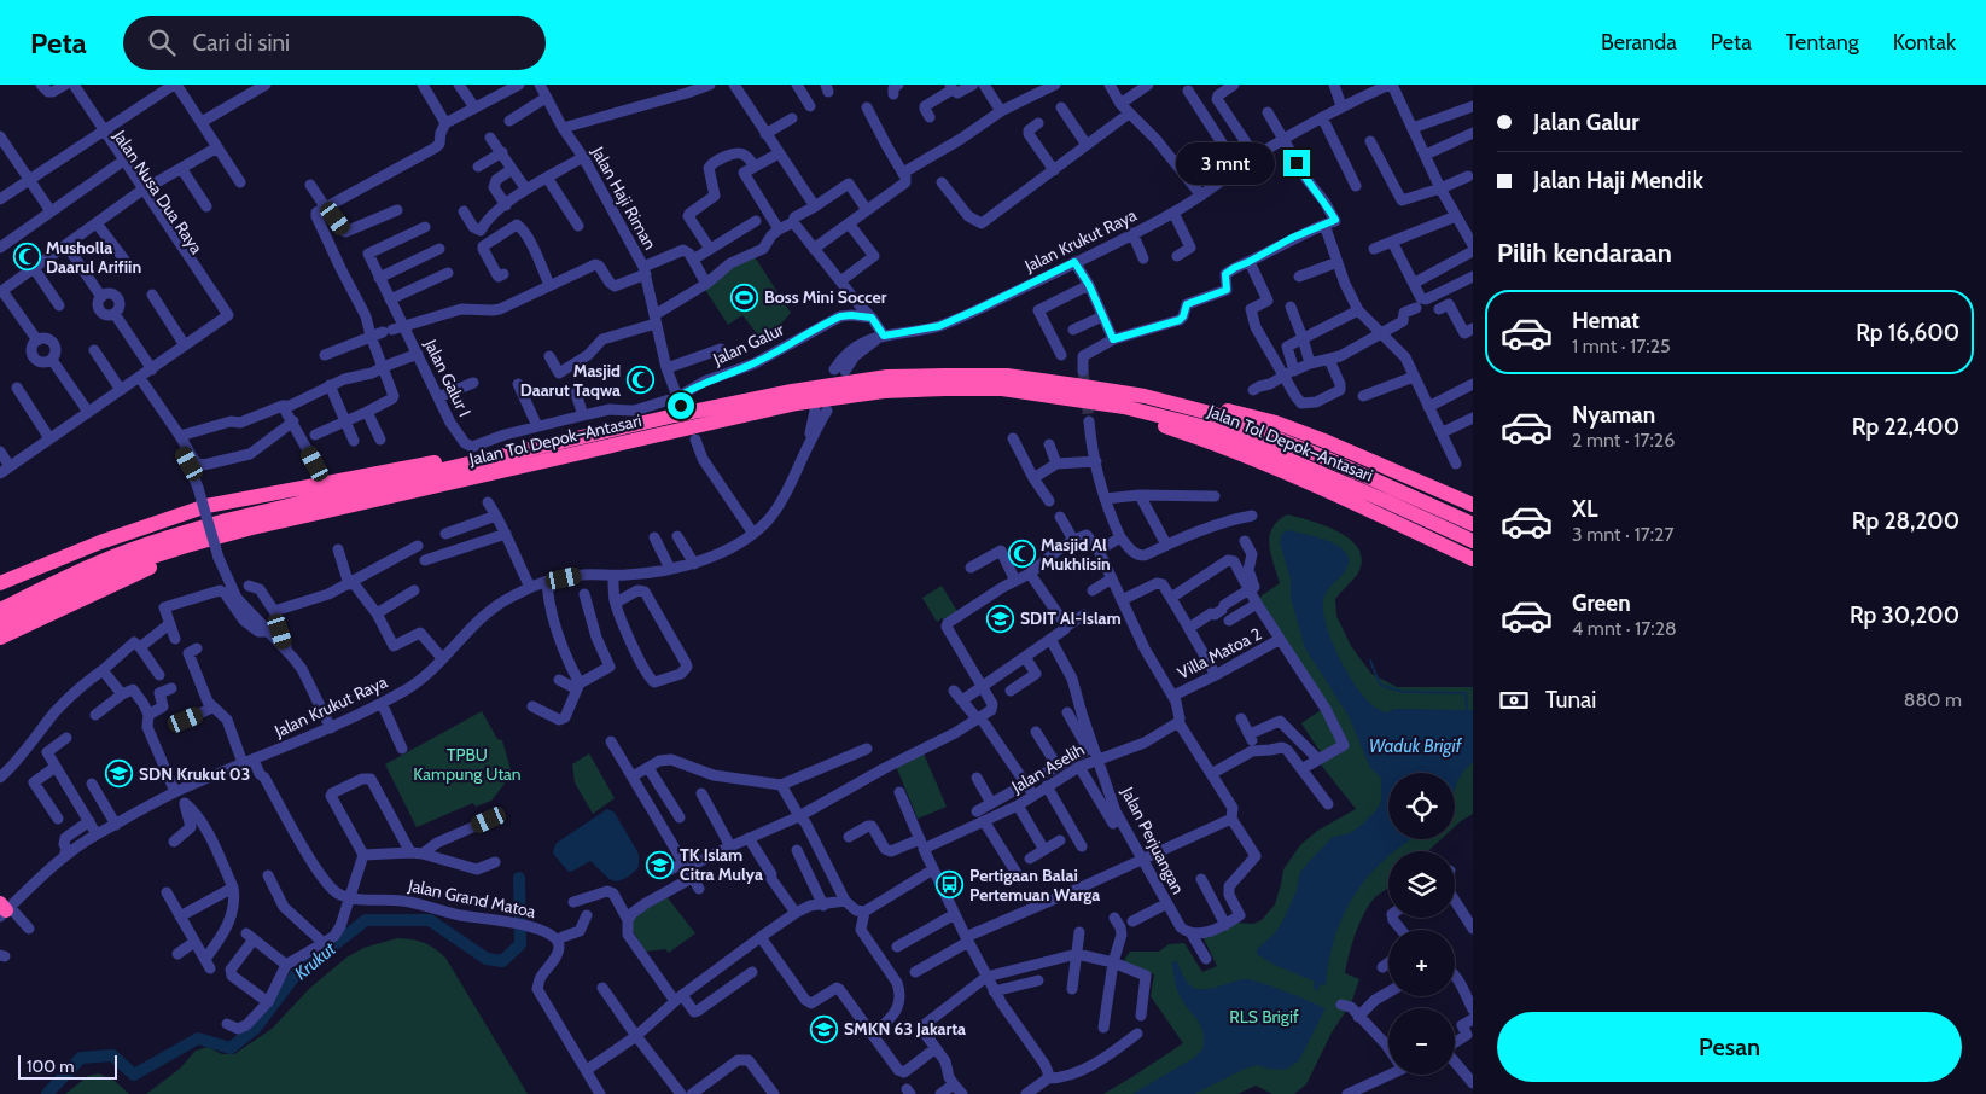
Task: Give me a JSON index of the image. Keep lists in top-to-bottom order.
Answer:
{
  "streets": {
    "highway": ["Jalan Tol Depok–Antasari"],
    "street": [
      "Jalan Nusa Dua Raya",
      "Jalan Haji Riman",
      "Jalan Krukut Raya",
      "Jalan Galur",
      "Jalan Galur I",
      "Villa Matoa 2",
      "Jalan Aselih",
      "Jalan Perjuangan",
      "Jalan Grand Matoa"
    ]
  },
  "crossings": [
    ["Jalan Haji Riman", "Jalan Galur"],
    ["Jalan Galur", "Jalan Galur I"],
    ["Jalan Aselih", "Jalan Perjuangan"]
  ],
  "water": ["Waduk Brigif", "Krukut"],
  "parks": ["TPBU Kampung Utan", "RLS Brigif"],
  "places": {
    "mosque": ["Musholla Daarul Arifiin", "Masjid Daarut Taqwa", "Masjid Al Mukhlisin"],
    "sports": ["Boss Mini Soccer"],
    "school or university": [
      "SDIT Al-Islam",
      "SDN Krukut 03",
      "TK Islam Citra Mulya",
      "SMKN 63 Jakarta"
    ],
    "bus stop": ["Pertigaan Balai Pertemuan Warga"]
  },
  "scale_bar": "100 m",
  "page": {
    "header": "Peta",
    "search": "Cari di sini",
    "nav": [
      "Beranda",
      "Peta",
      "Tentang",
      "Kontak"
    ],
    "banner": ["Jalan Galur", "Jalan Haji Mendik"],
    "bubble": "3 mnt",
    "heading": "Pilih kendaraan",
    "list": [
      {
        "name": "Hemat",
        "note": "1 mnt · 17:25",
        "value": "Rp 16,600"
      },
      {
        "name": "Nyaman",
        "note": "2 mnt · 17:26",
        "value": "Rp 22,400"
      },
      {
        "name": "XL",
        "note": "3 mnt · 17:27",
        "value": "Rp 28,200"
      },
      {
        "name": "Green",
        "note": "4 mnt · 17:28",
        "value": "Rp 30,200"
      }
    ],
    "pay": ["Tunai", "880 m"],
    "map_buttons": ["+", "−"],
    "buttons": "Pesan",
    "scale": "100 m"
  }
}
